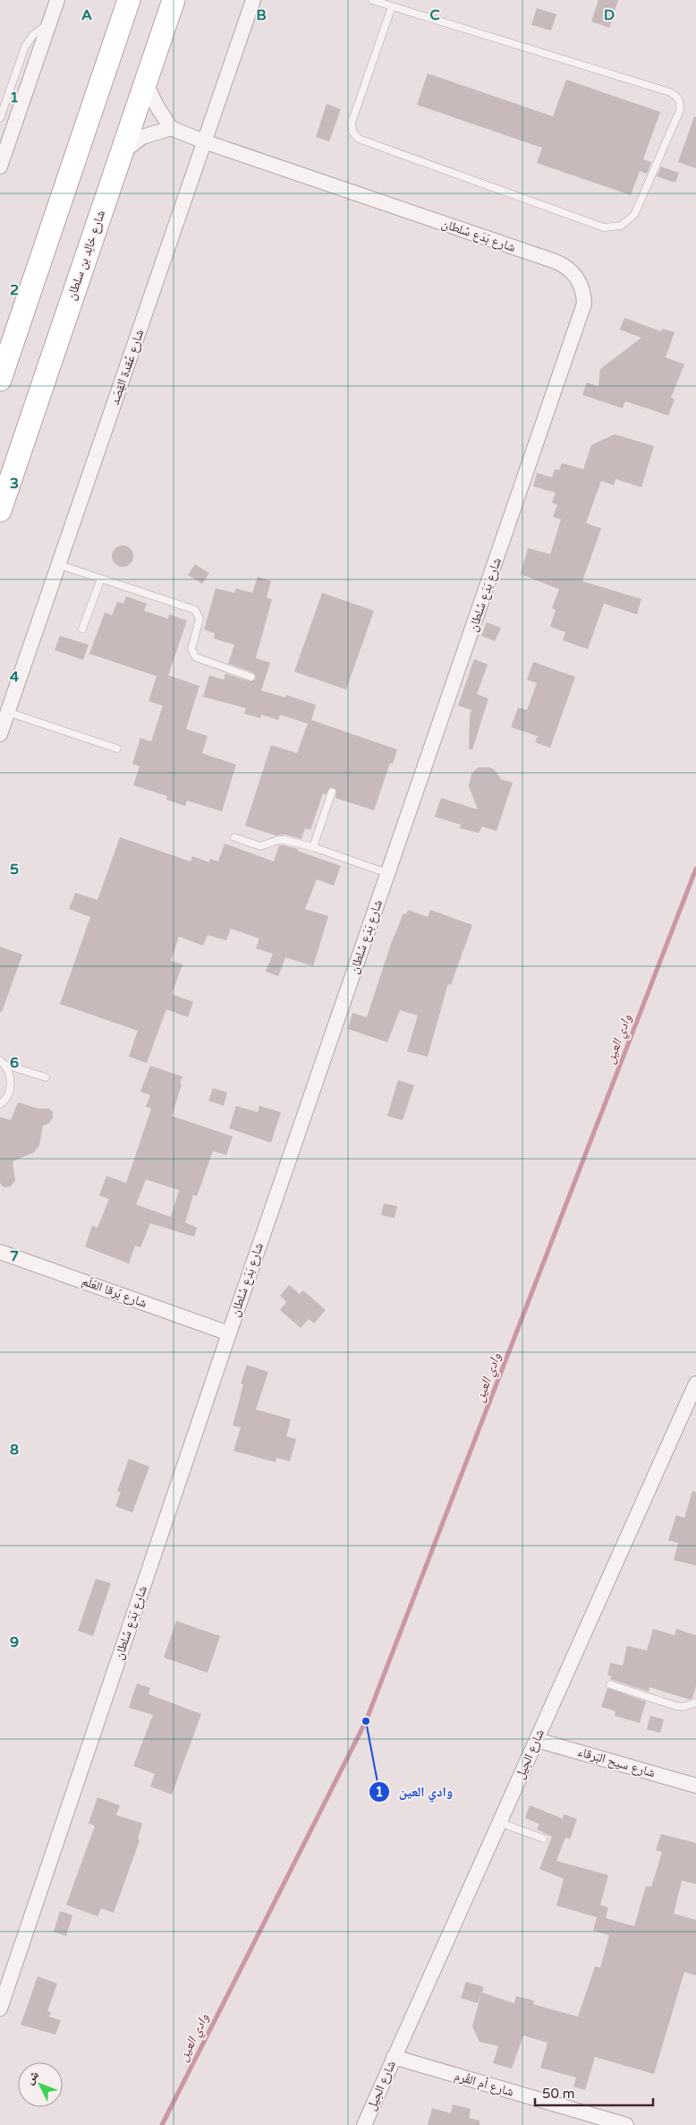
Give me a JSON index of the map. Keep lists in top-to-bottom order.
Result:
{
  "streets": {
    "main road": ["شارع خالِد بن سلطان"],
    "street": [
      "شارع بَدَع سُلطان",
      "شارع عُقدة القِصَد",
      "شارع بَرقا العَلَم",
      "شارع الحِيل",
      "شارع سيح البَرقاء",
      "شارع أم القُرم"
    ]
  },
  "crossings": [
    ["شارع بَدَع سُلطان", "شارع عُقدة القِصَد"],
    ["شارع بَدَع سُلطان", "شارع بَرقا العَلَم"],
    ["شارع الحِيل", "شارع سيح البَرقاء"],
    ["شارع الحِيل", "شارع أم القُرم"]
  ],
  "water": ["وادي العين"],
  "places": ["وادي العين"],
  "scale_bar": "50 m",
  "north": "top left",
  "grid": {
    "columns": [
      "A",
      "B",
      "C",
      "D"
    ],
    "rows": [
      "1",
      "2",
      "3",
      "4",
      "5",
      "6",
      "7",
      "8",
      "9"
    ]
  }
}
